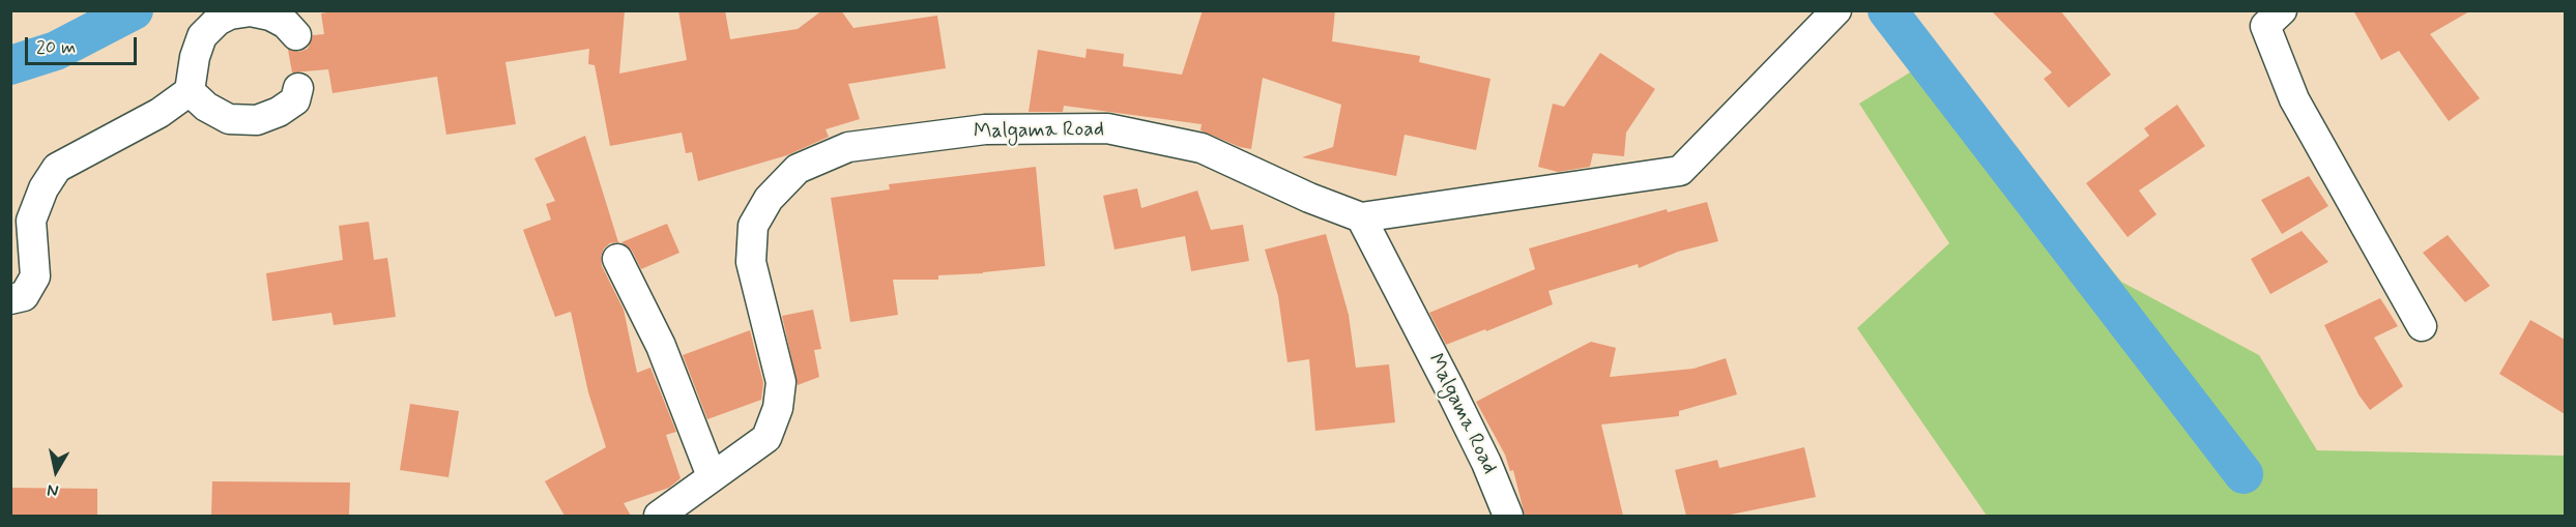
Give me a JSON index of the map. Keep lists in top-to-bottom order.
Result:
{
  "streets": {
    "street": ["Malgama Road"]
  },
  "scale_bar": "20 m",
  "north": "bottom"
}
